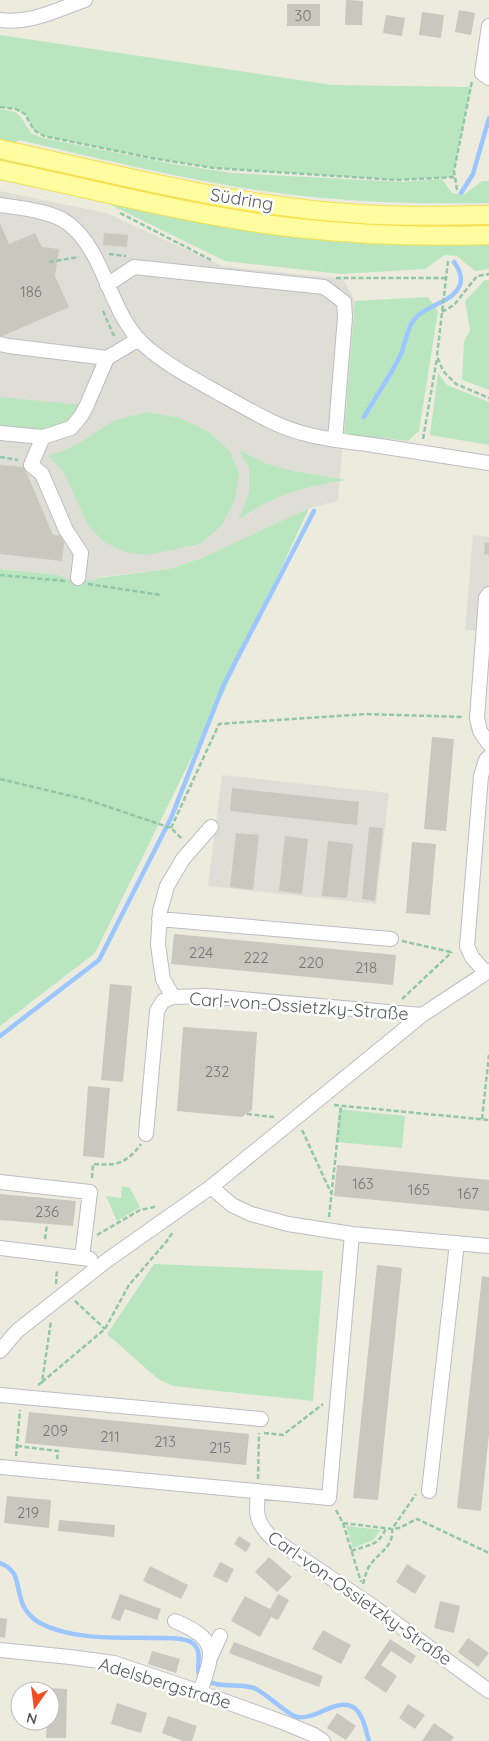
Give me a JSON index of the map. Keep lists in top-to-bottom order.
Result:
{
  "streets": {
    "main road": ["Südring"],
    "street": ["Carl-von-Ossietzky-Straße", "Adelsbergstraße"]
  },
  "house_numbers": [
    "30",
    "186",
    "224",
    "222",
    "220",
    "218",
    "232",
    "163",
    "165",
    "167",
    "236",
    "209",
    "211",
    "213",
    "215",
    "219"
  ],
  "north": "bottom"
}
